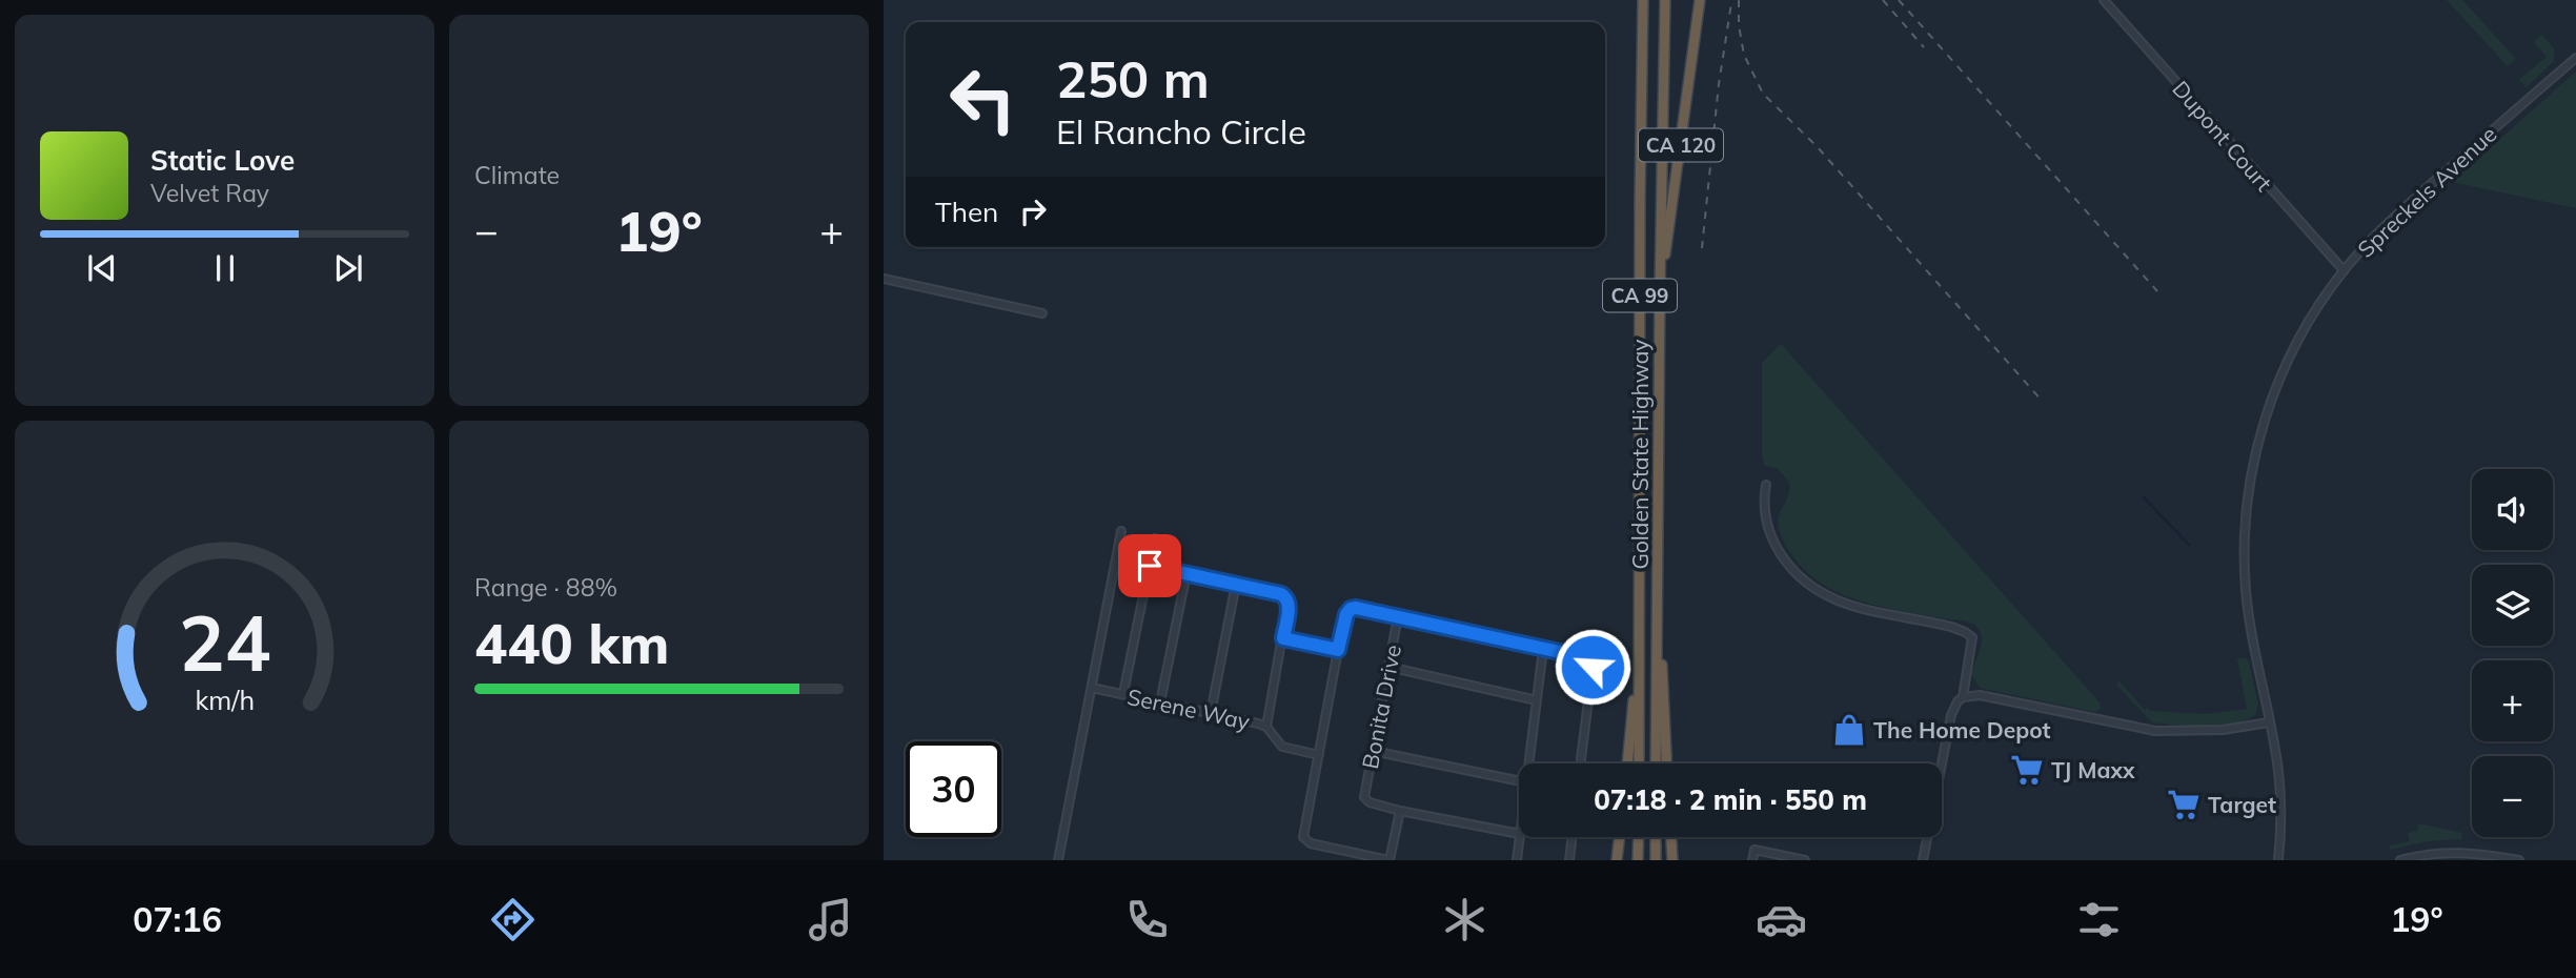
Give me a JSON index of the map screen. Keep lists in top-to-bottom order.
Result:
{
  "streets": {
    "highway": ["CA 120", "CA 99", "Golden State Highway"],
    "street": [
      "Dupont Court",
      "Spreckels Avenue",
      "Bonita Drive",
      "Serene Way"
    ]
  },
  "crossings": [
    ["Dupont Court", "Spreckels Avenue"],
    ["CA 120", "Golden State Highway"]
  ],
  "places": {
    "shop": ["The Home Depot"],
    "supermarket": ["TJ Maxx", "Target"]
  },
  "page": {
    "tile": [
      "Climate",
      ["Range · 88%", "440 km"]
    ],
    "turn": ["250 m", "El Rancho Circle"],
    "song": ["Static Love", "Velvet Ray"],
    "then": "Then",
    "heat": ["−", "19°", "+"],
    "map_buttons": ["+", "−"],
    "limit": "30",
    "trip": "07:18 · 2 min · 550 m",
    "tabs": ["07:16", "19°"],
    "gauge": ["24", "km/h"]
  }
}
